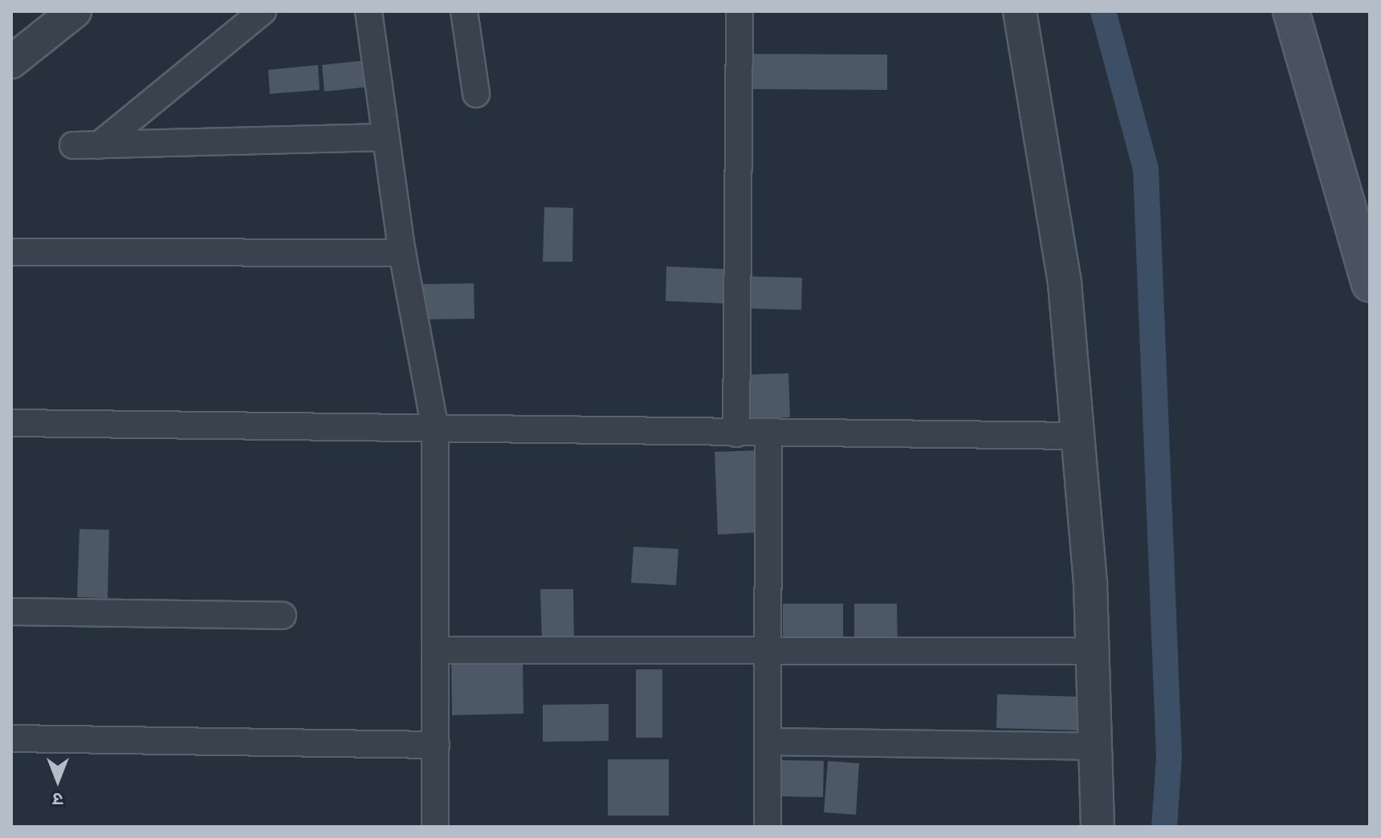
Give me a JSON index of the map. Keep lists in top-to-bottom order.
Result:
{
  "north": "bottom"
}
